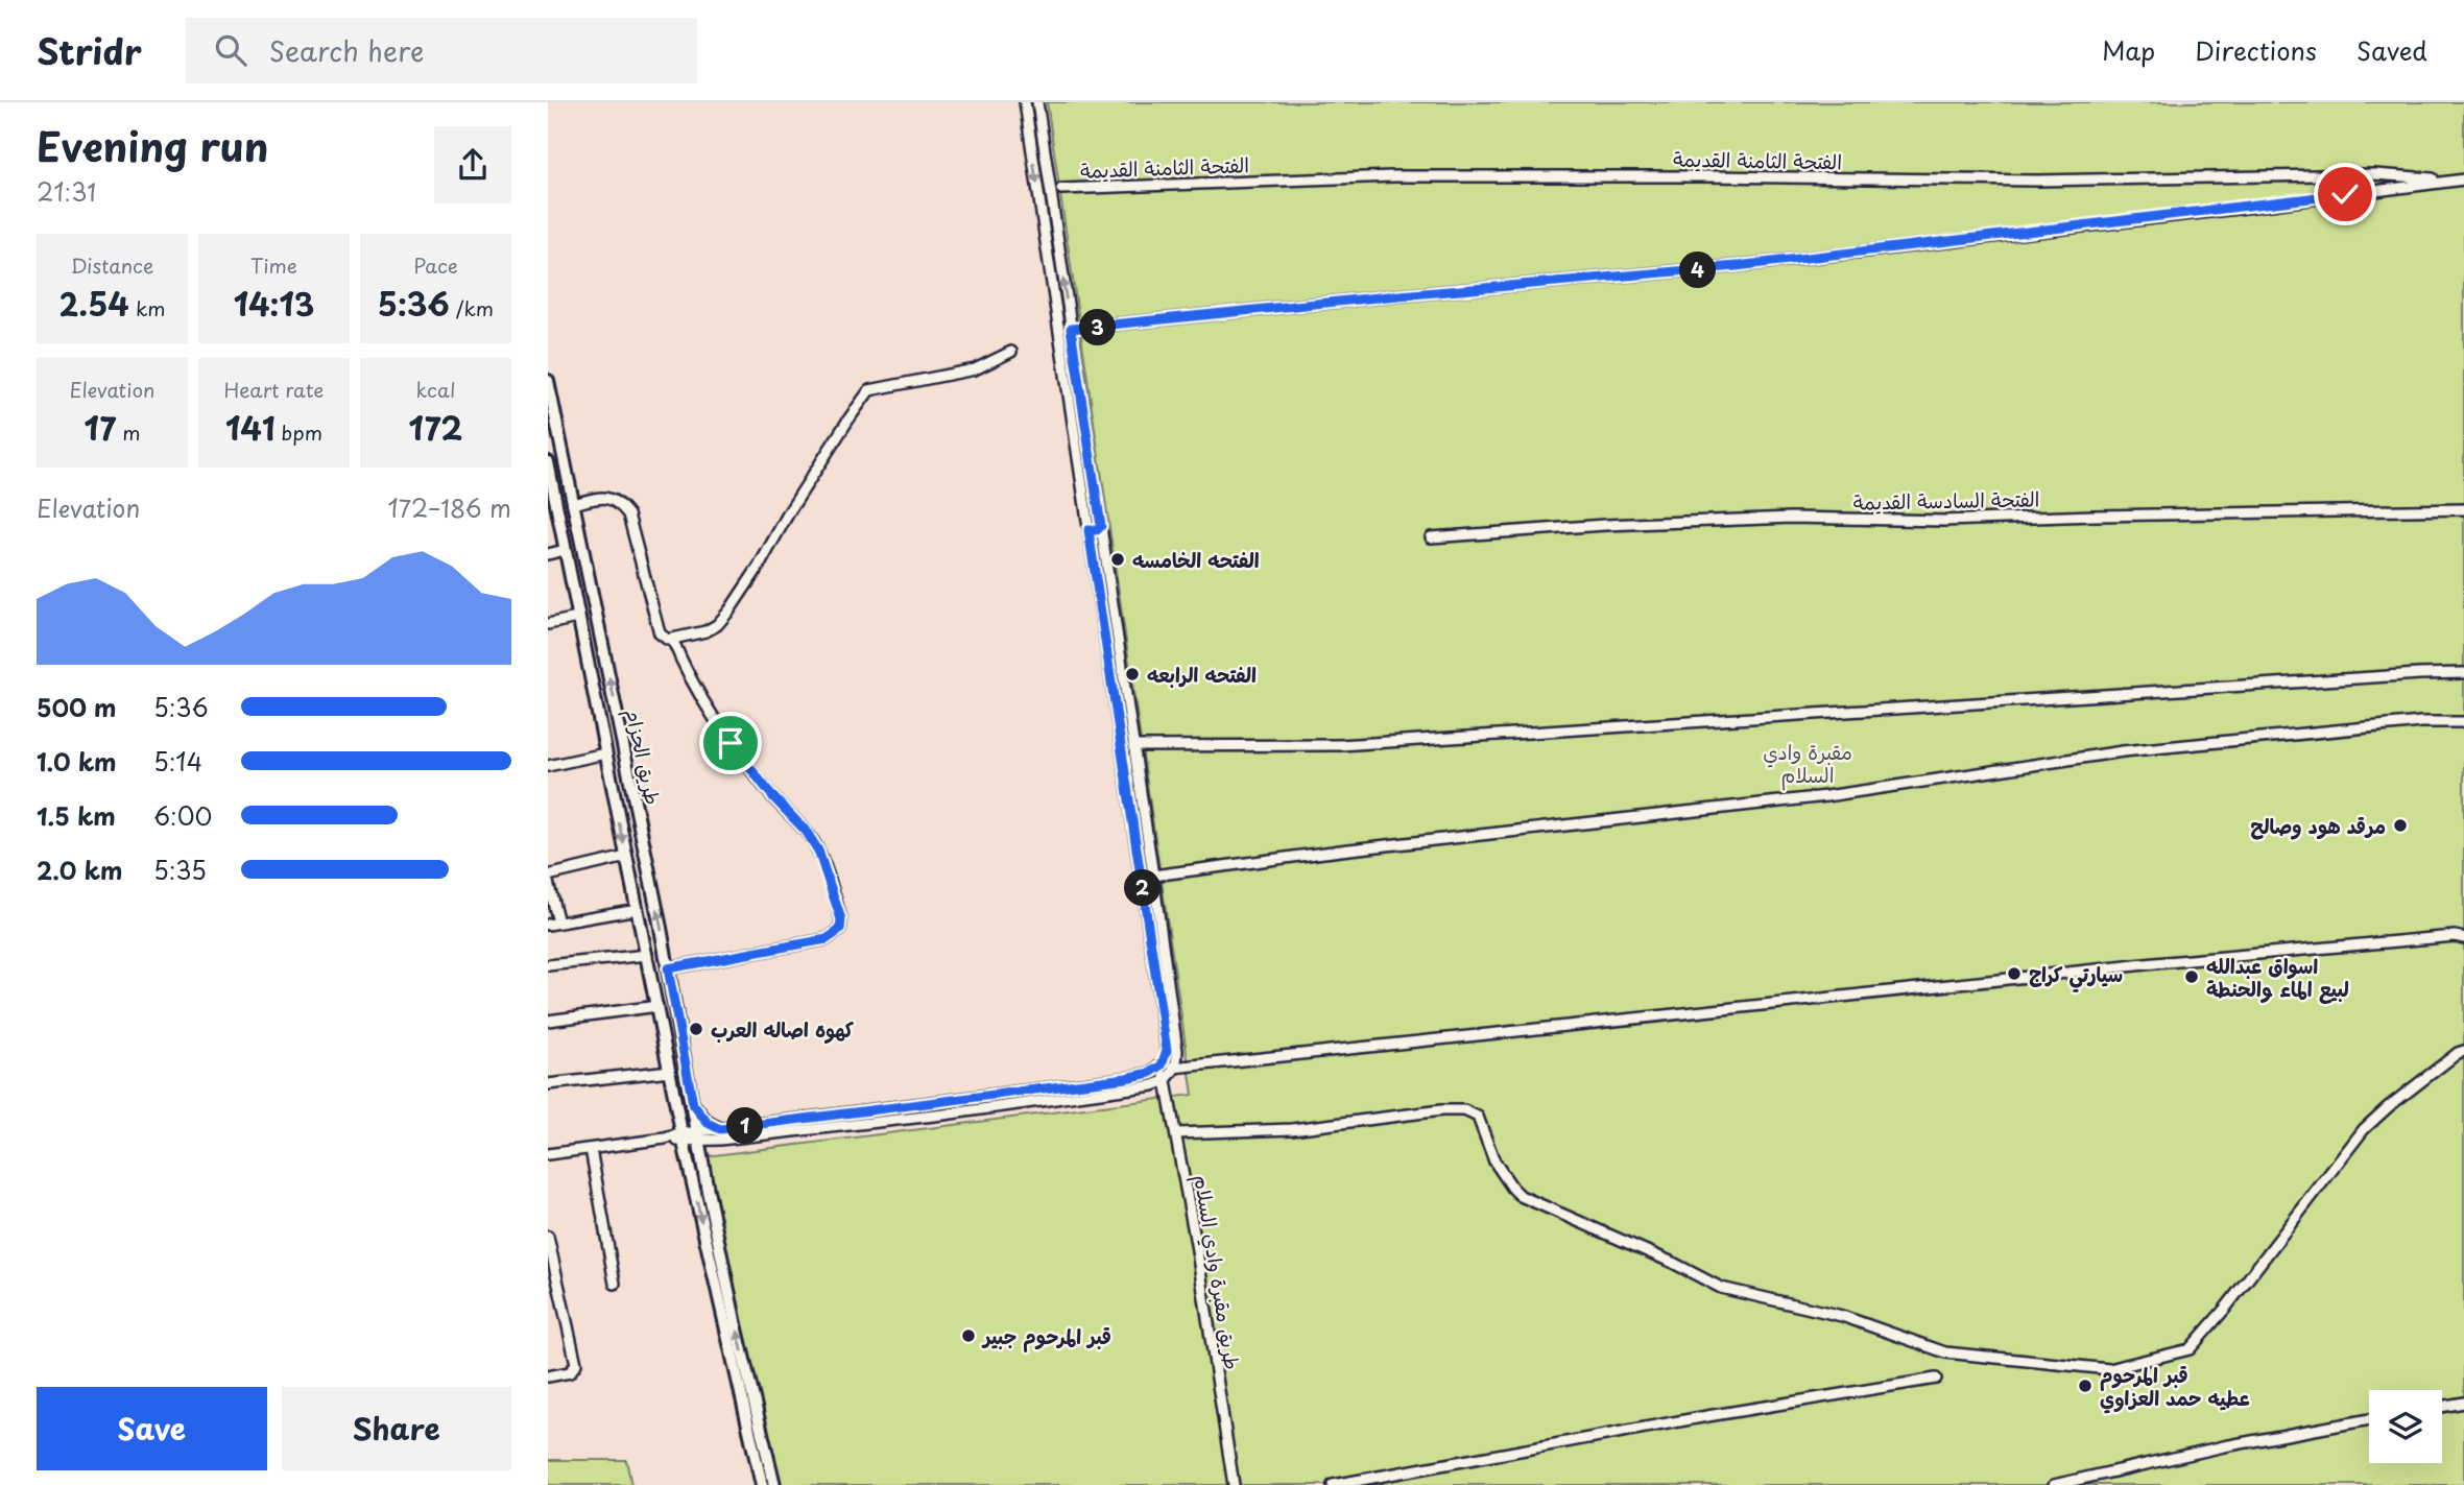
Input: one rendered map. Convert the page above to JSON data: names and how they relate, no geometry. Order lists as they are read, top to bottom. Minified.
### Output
{"streets":{"main road":["طريق الحزام"],"street":["الفتحة الثامنة القديمة","الفتحة السادسة القديمة","طريق مقبرة وادي السلام"]},"parks":["مقبرة وادي السلام"],"places":["الفتحه الخامسه","الفتحه الرابعه","مرقد هود وصالح","سيارتي كراج","اسواق عبدالله لبيع الماء والحنطة","كهوه اصاله العرب","قبر المرحوم جبير","قبر المرحوم عطيه حمد العزاوي"],"page":{"header":"Stridr","search":"Search here","nav":["Map","Directions","Saved"],"heading":["Evening run","21:31"],"stats":[["Distance","2.54 km"],["Time","14:13"],["Pace","5:36 /km"],["Elevation","17 m"],["Heart rate","141 bpm"],["kcal","172"]],"pins":["4","3","2","1"],"chart":["Elevation","172–186 m"],"list":[{"name":"500 m","note":"5:36"},{"name":"1.0 km","note":"5:14"},{"name":"1.5 km","note":"6:00"},{"name":"2.0 km","note":"5:35"}],"buttons":["Save","Share"]}}
